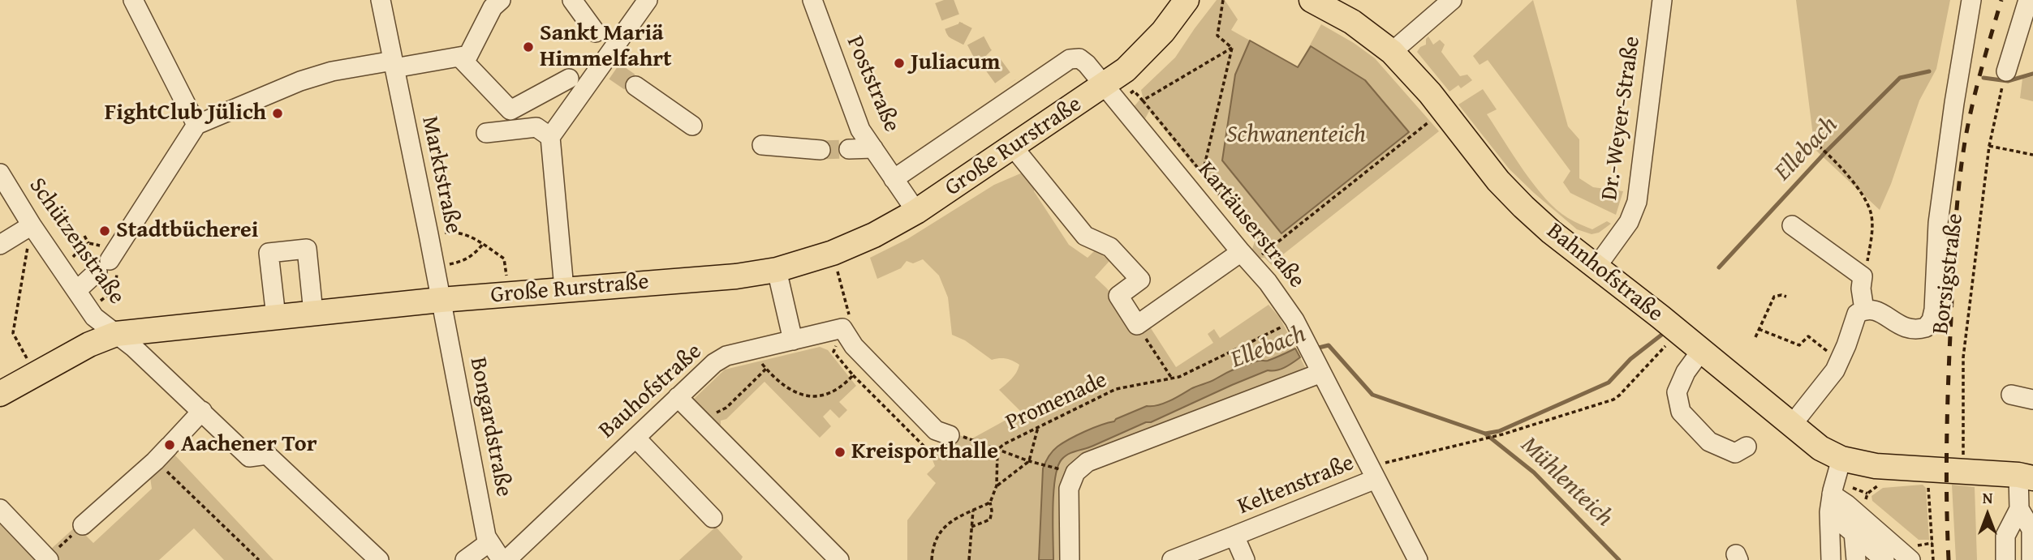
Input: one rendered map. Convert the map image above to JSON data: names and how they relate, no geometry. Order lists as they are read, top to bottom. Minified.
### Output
{"streets":{"main road":["Große Rurstraße","Bahnhofstraße"],"street":["Poststraße","Dr.-Weyer-Straße","Marktstraße","Kartäuserstraße","Schützenstraße","Bauhofstraße","Bongardstraße","Keltenstraße"],"path":["Borsigstraße","Promenade"]},"crossings":[["Poststraße","Große Rurstraße"],["Dr.-Weyer-Straße","Bahnhofstraße"],["Große Rurstraße","Marktstraße"],["Große Rurstraße","Kartäuserstraße"],["Große Rurstraße","Schützenstraße"],["Große Rurstraße","Bongardstraße"],["Marktstraße","Bongardstraße"],["Kartäuserstraße","Promenade"],["Kartäuserstraße","Keltenstraße"],["Bahnhofstraße","Borsigstraße"],["Bauhofstraße","Bongardstraße"]],"water":["Schwanenteich","Ellebach","Mühlenteich"],"places":["Sankt Mariä Himmelfahrt","Juliacum","FightClub Jülich","Stadtbücherei","Aachener Tor","Kreisporthalle"],"north":"top"}
